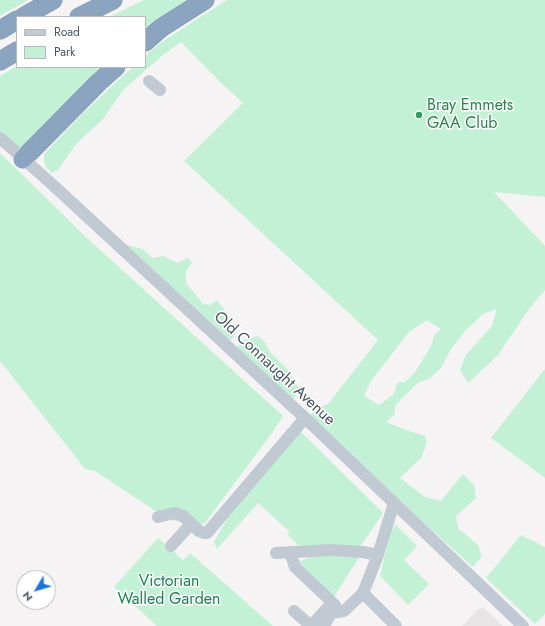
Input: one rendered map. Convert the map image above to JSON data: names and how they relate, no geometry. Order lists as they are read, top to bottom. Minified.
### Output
{"streets":{"street":["Old Connaught Avenue"]},"parks":["Victorian Walled Garden"],"places":["Bray Emmets GAA Club"],"legend":["Road","Park"],"north":"bottom left"}
